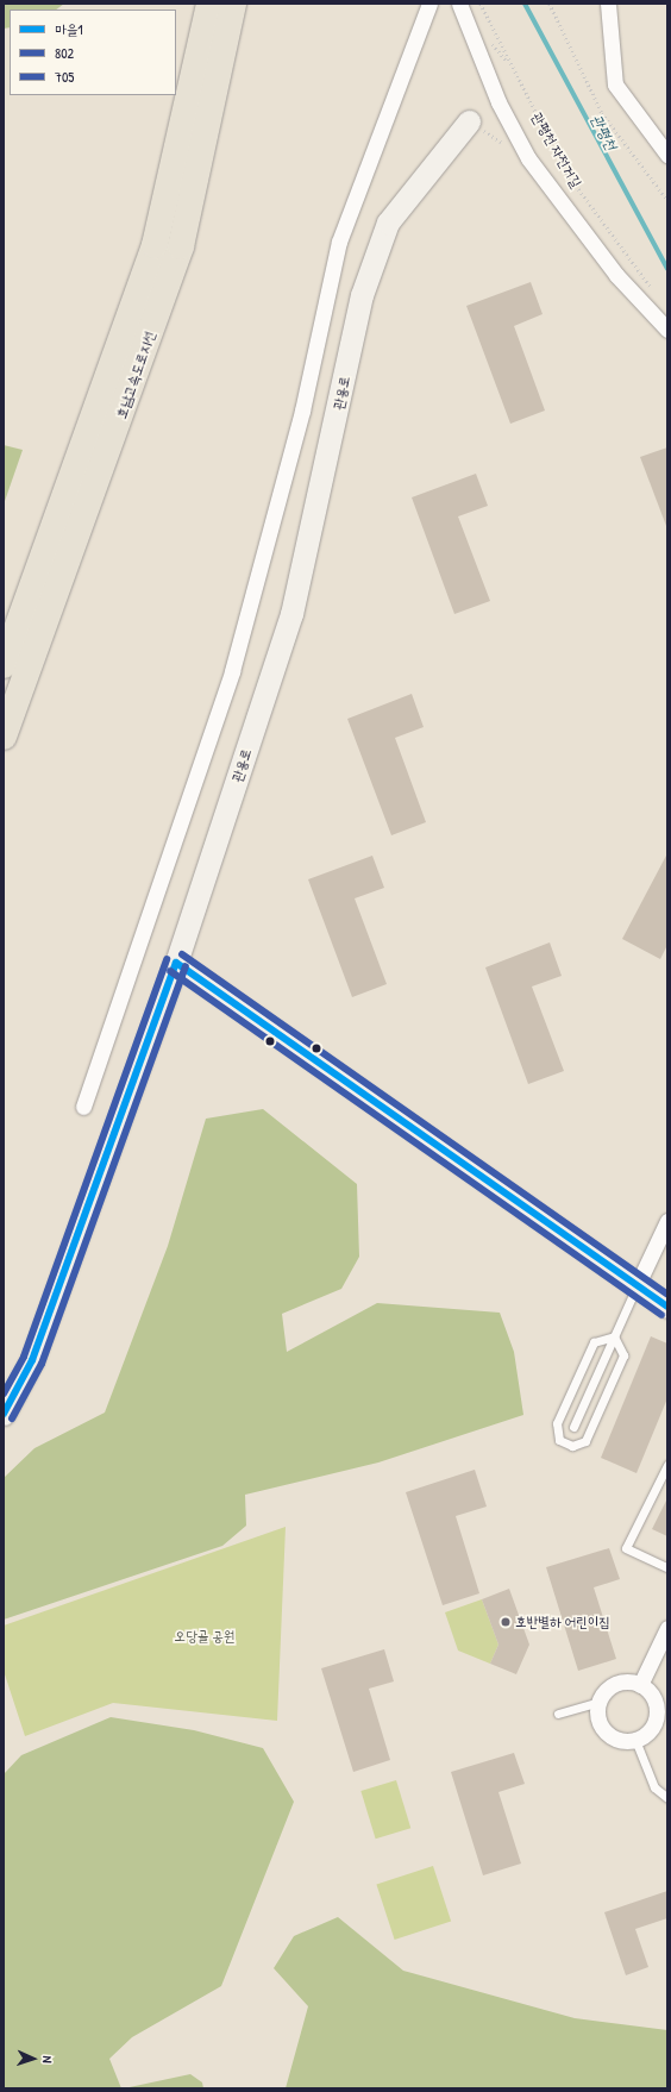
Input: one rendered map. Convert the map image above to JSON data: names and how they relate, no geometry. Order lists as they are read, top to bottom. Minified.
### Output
{"streets":{"highway":["호남고속도로지선"],"main road":["관용로"],"path":["관평천 자전거길"]},"water":["관평천"],"parks":["오당골 공원"],"places":["호반별하 어린이집"],"lines":["transit line 705","transit line 마을1","transit line 802"],"legend":["마을1","802","705"],"north":"right"}
